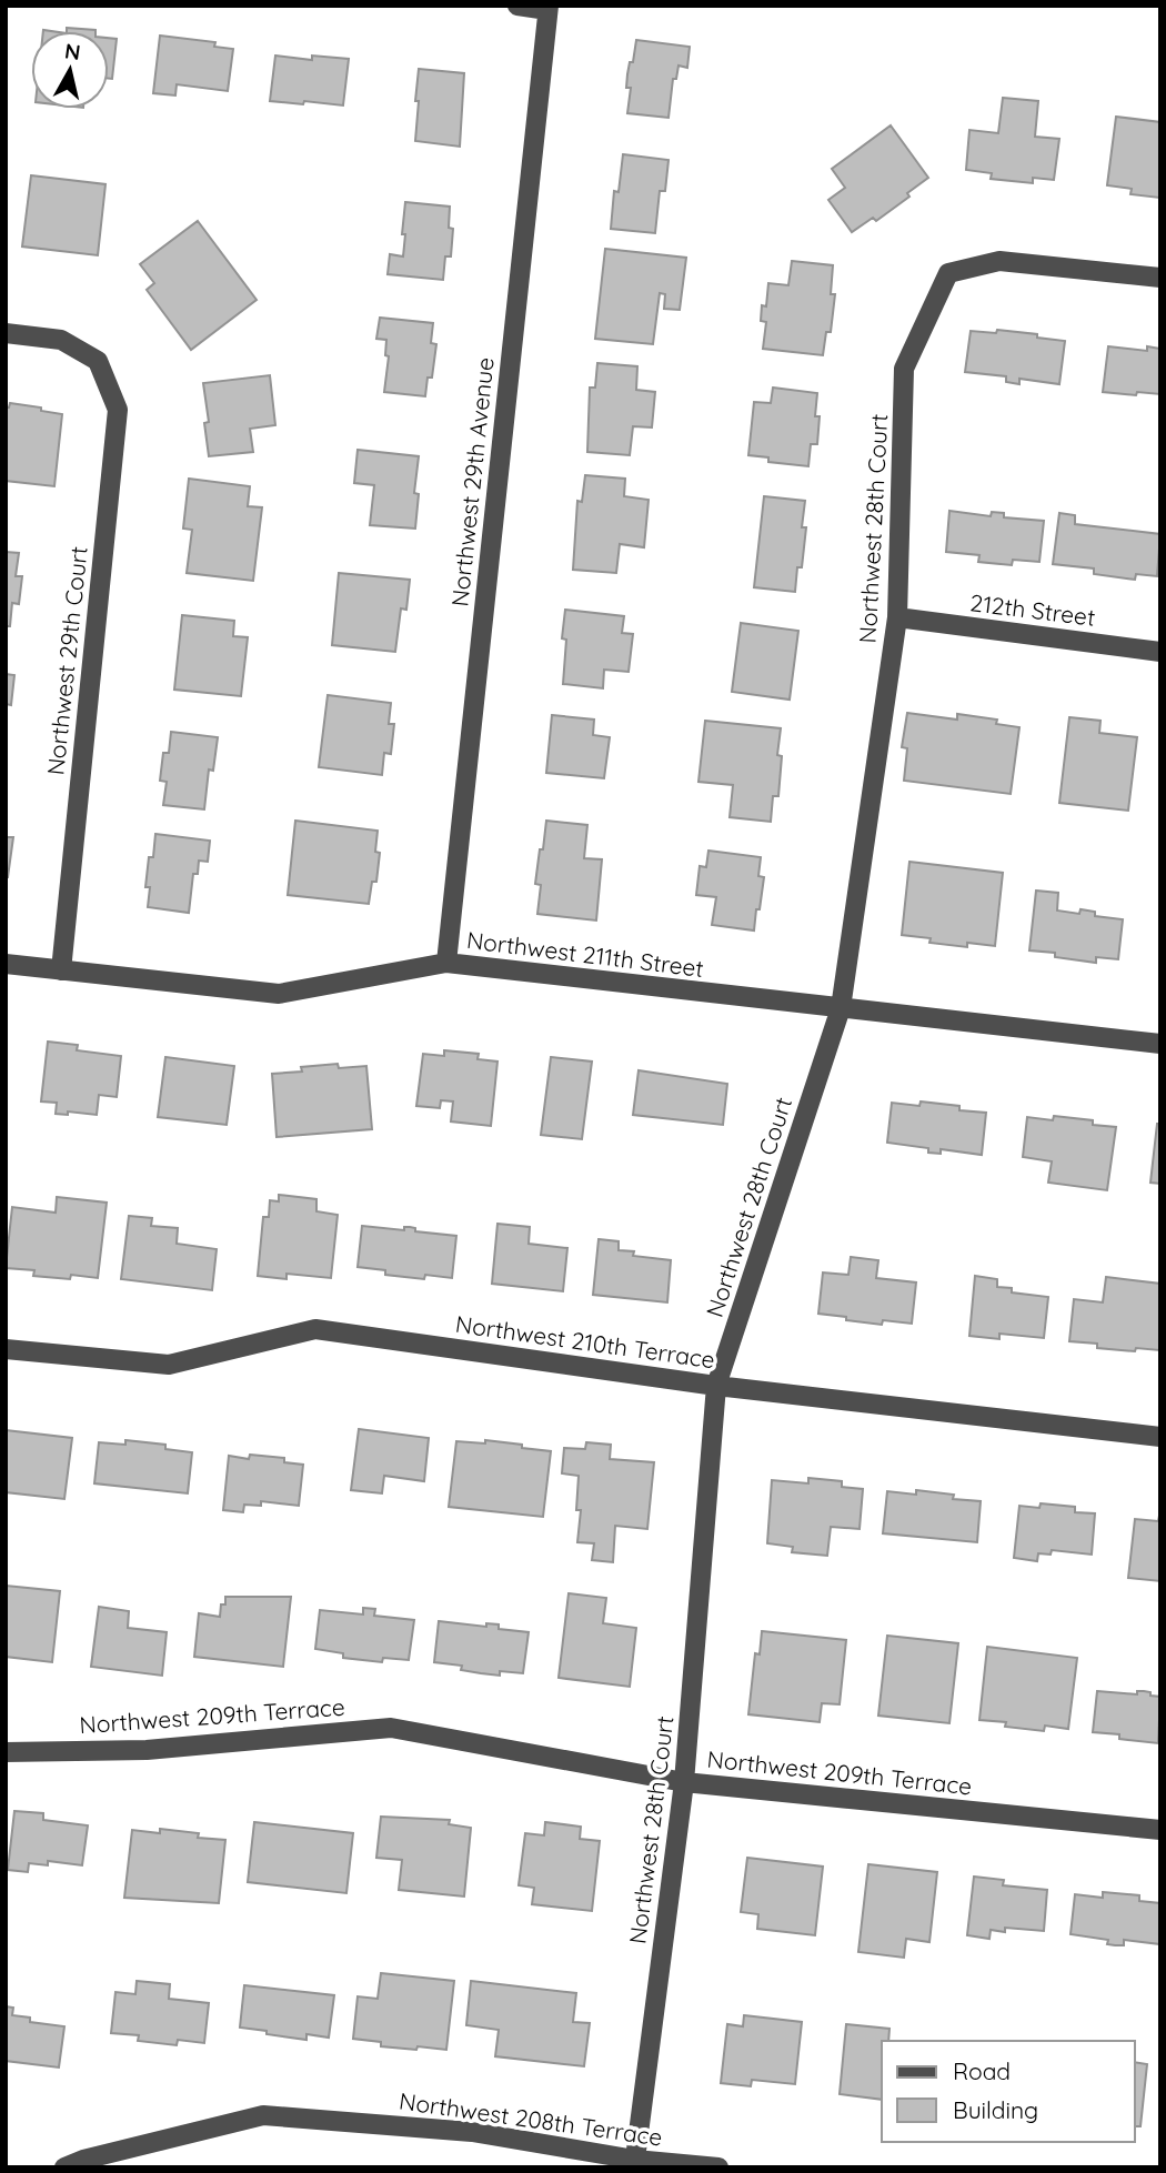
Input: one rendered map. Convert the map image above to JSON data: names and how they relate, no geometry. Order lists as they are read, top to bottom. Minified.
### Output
{"streets":{"street":["Northwest 29th Avenue","Northwest 28th Court","212th Street","Northwest 29th Court","Northwest 211th Street","Northwest 210th Terrace","Northwest 209th Terrace","Northwest 208th Terrace"]},"crossings":[["Northwest 29th Avenue","Northwest 211th Street"],["Northwest 28th Court","212th Street"],["Northwest 28th Court","Northwest 211th Street"],["Northwest 28th Court","Northwest 210th Terrace"],["Northwest 28th Court","Northwest 209th Terrace"],["Northwest 28th Court","Northwest 208th Terrace"],["Northwest 29th Court","Northwest 211th Street"]],"legend":["Road","Building"],"north":"top"}
